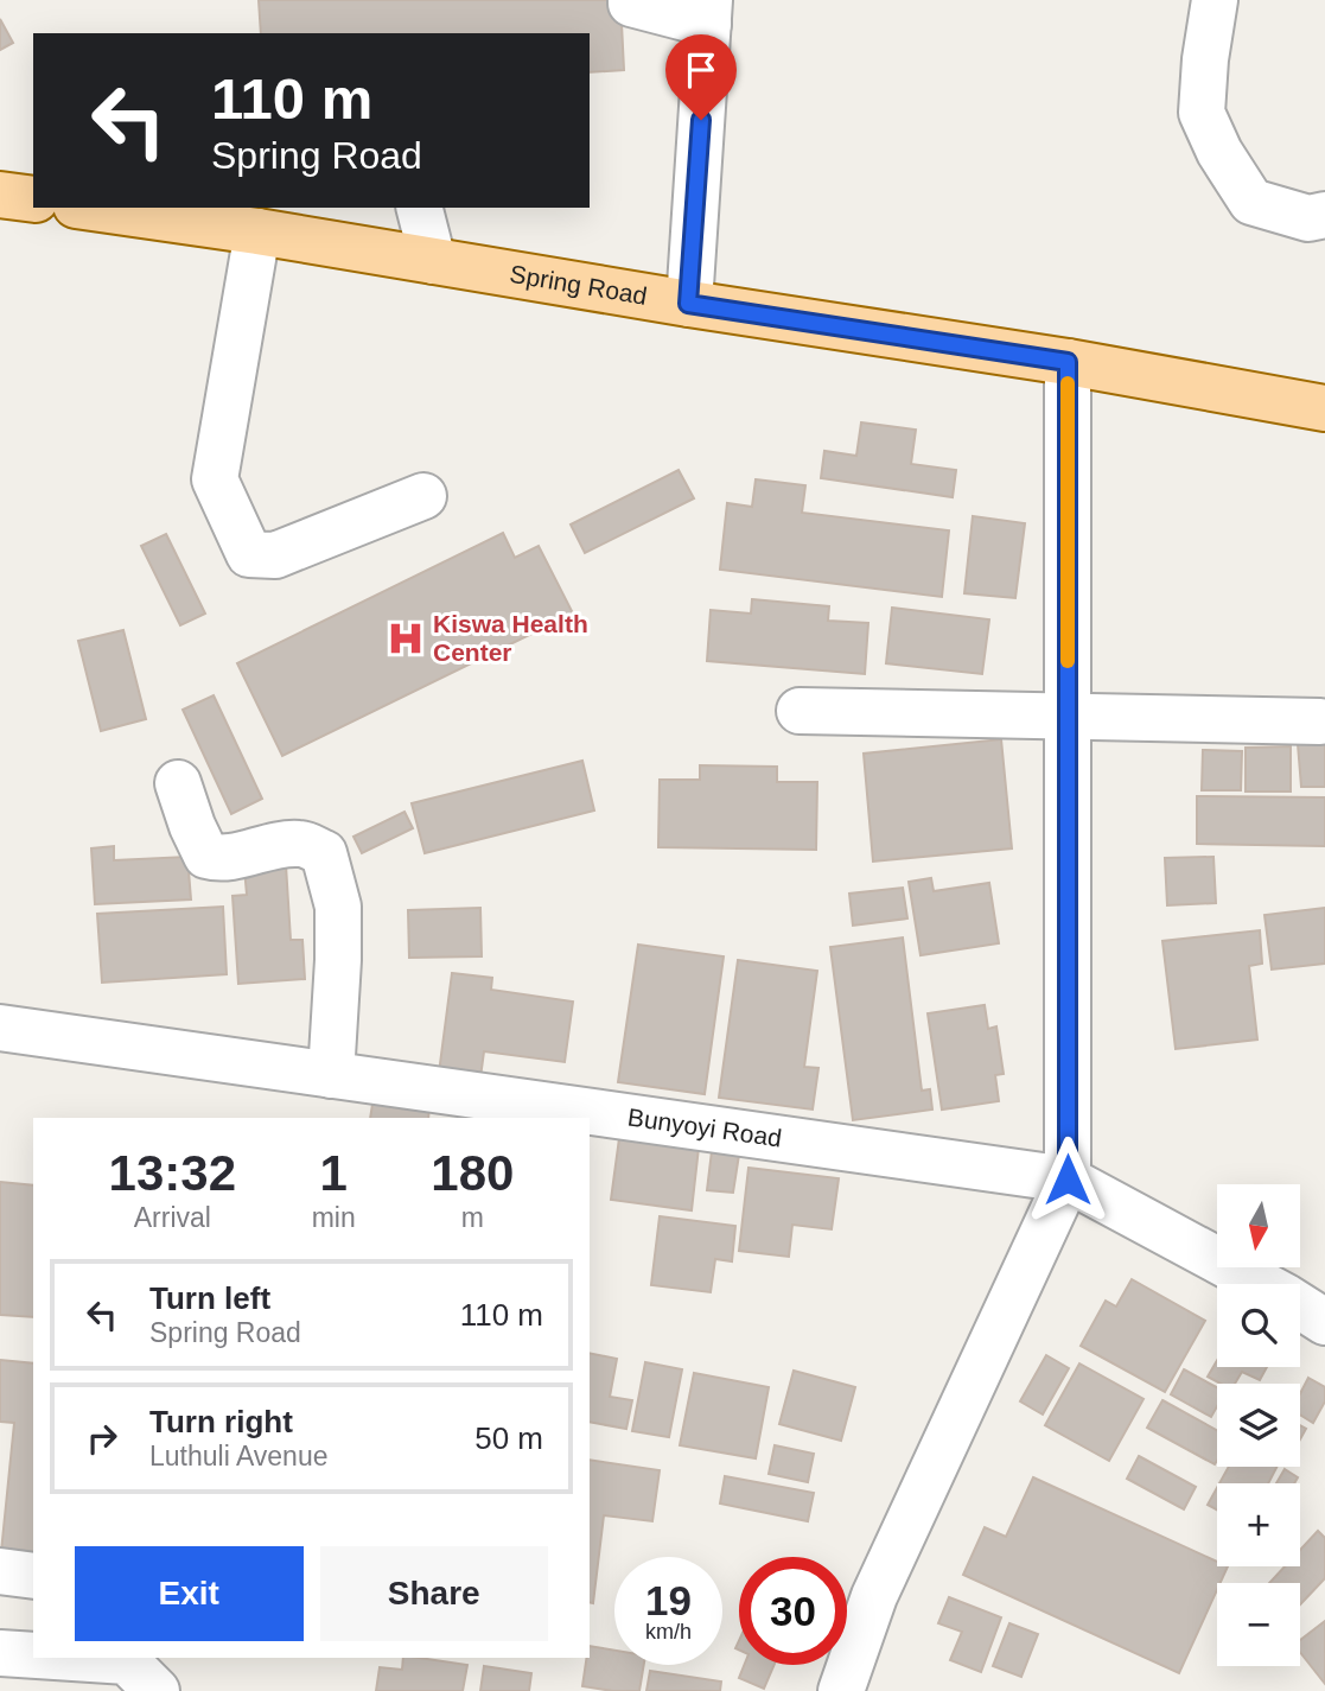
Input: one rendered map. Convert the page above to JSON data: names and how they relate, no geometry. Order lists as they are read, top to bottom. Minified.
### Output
{"streets":{"main road":["Spring Road"],"street":["Bunyoyi Road"]},"places":{"hospital":["Kiswa Health Center"]},"north":"bottom","page":{"turn":["110 m","Spring Road"],"eta":["13:32","Arrival","1","min","180","m"],"map_buttons":["+","−"],"list":[{"name":"Turn left","note":"Spring Road","value":"110 m"},{"name":"Turn right","note":"Luthuli Avenue","value":"50 m"}],"buttons":["Exit","Share"],"speed":"19 km/h","limit":"30"}}
